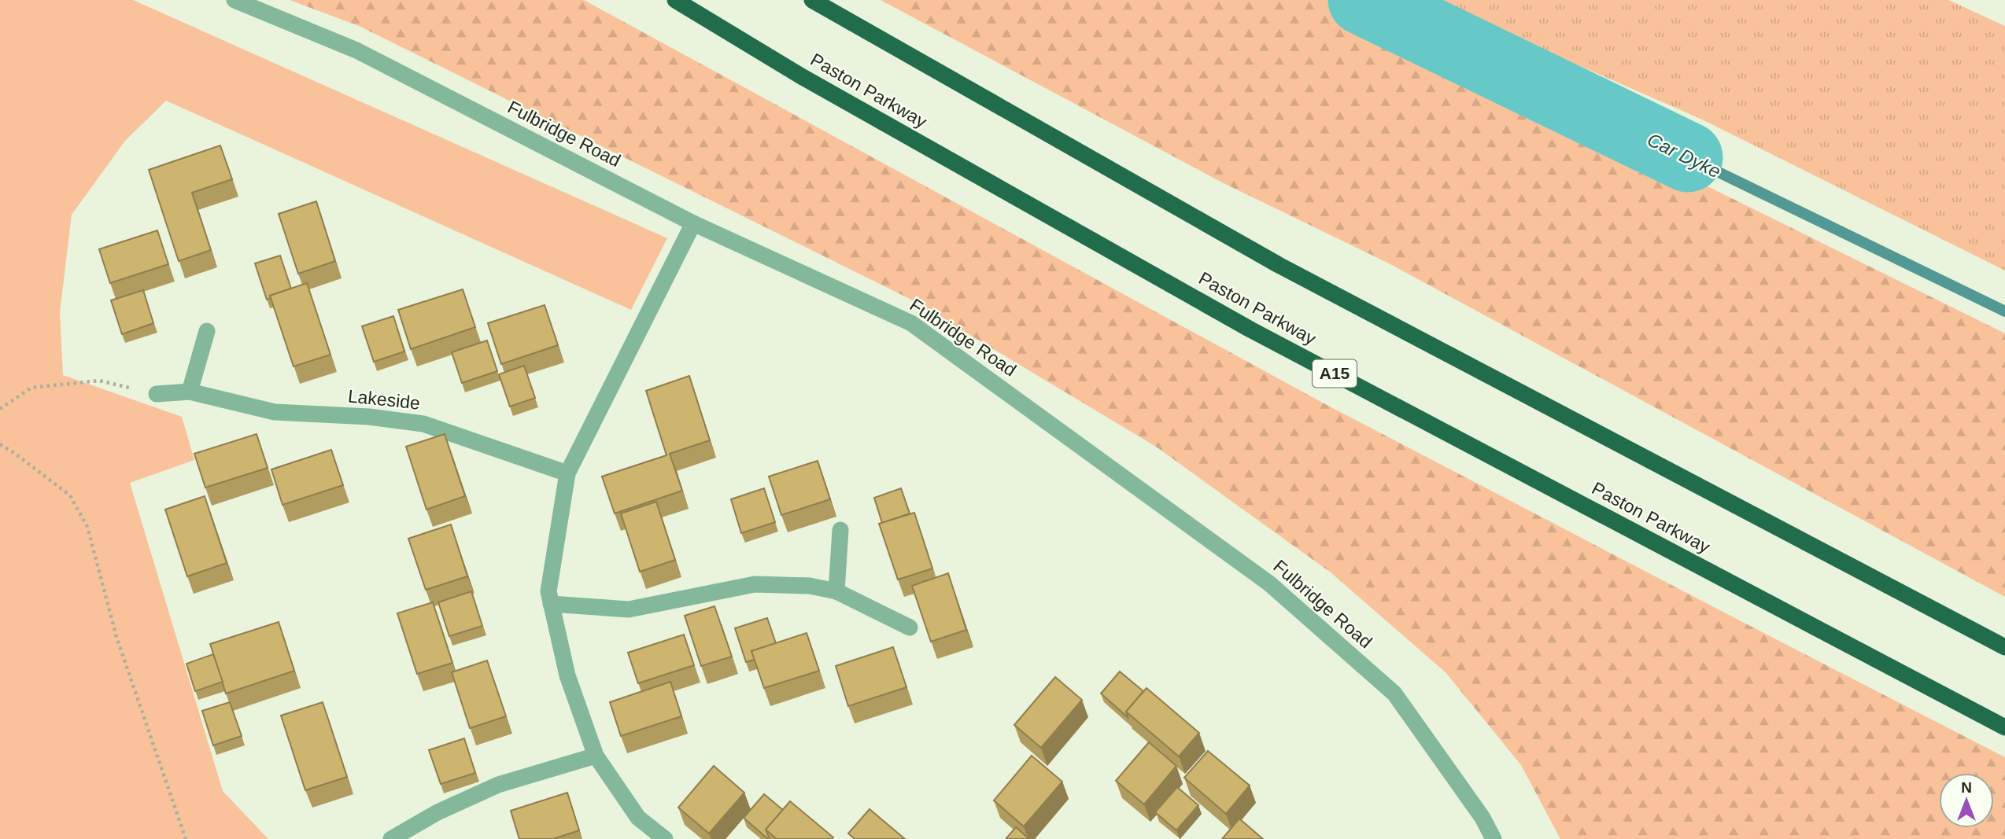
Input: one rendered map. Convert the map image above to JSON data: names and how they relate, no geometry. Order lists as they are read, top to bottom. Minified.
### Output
{"streets":{"highway":["Paston Parkway","A15"],"street":["Fulbridge Road","Lakeside"]},"water":["Car Dyke"],"north":"top"}
